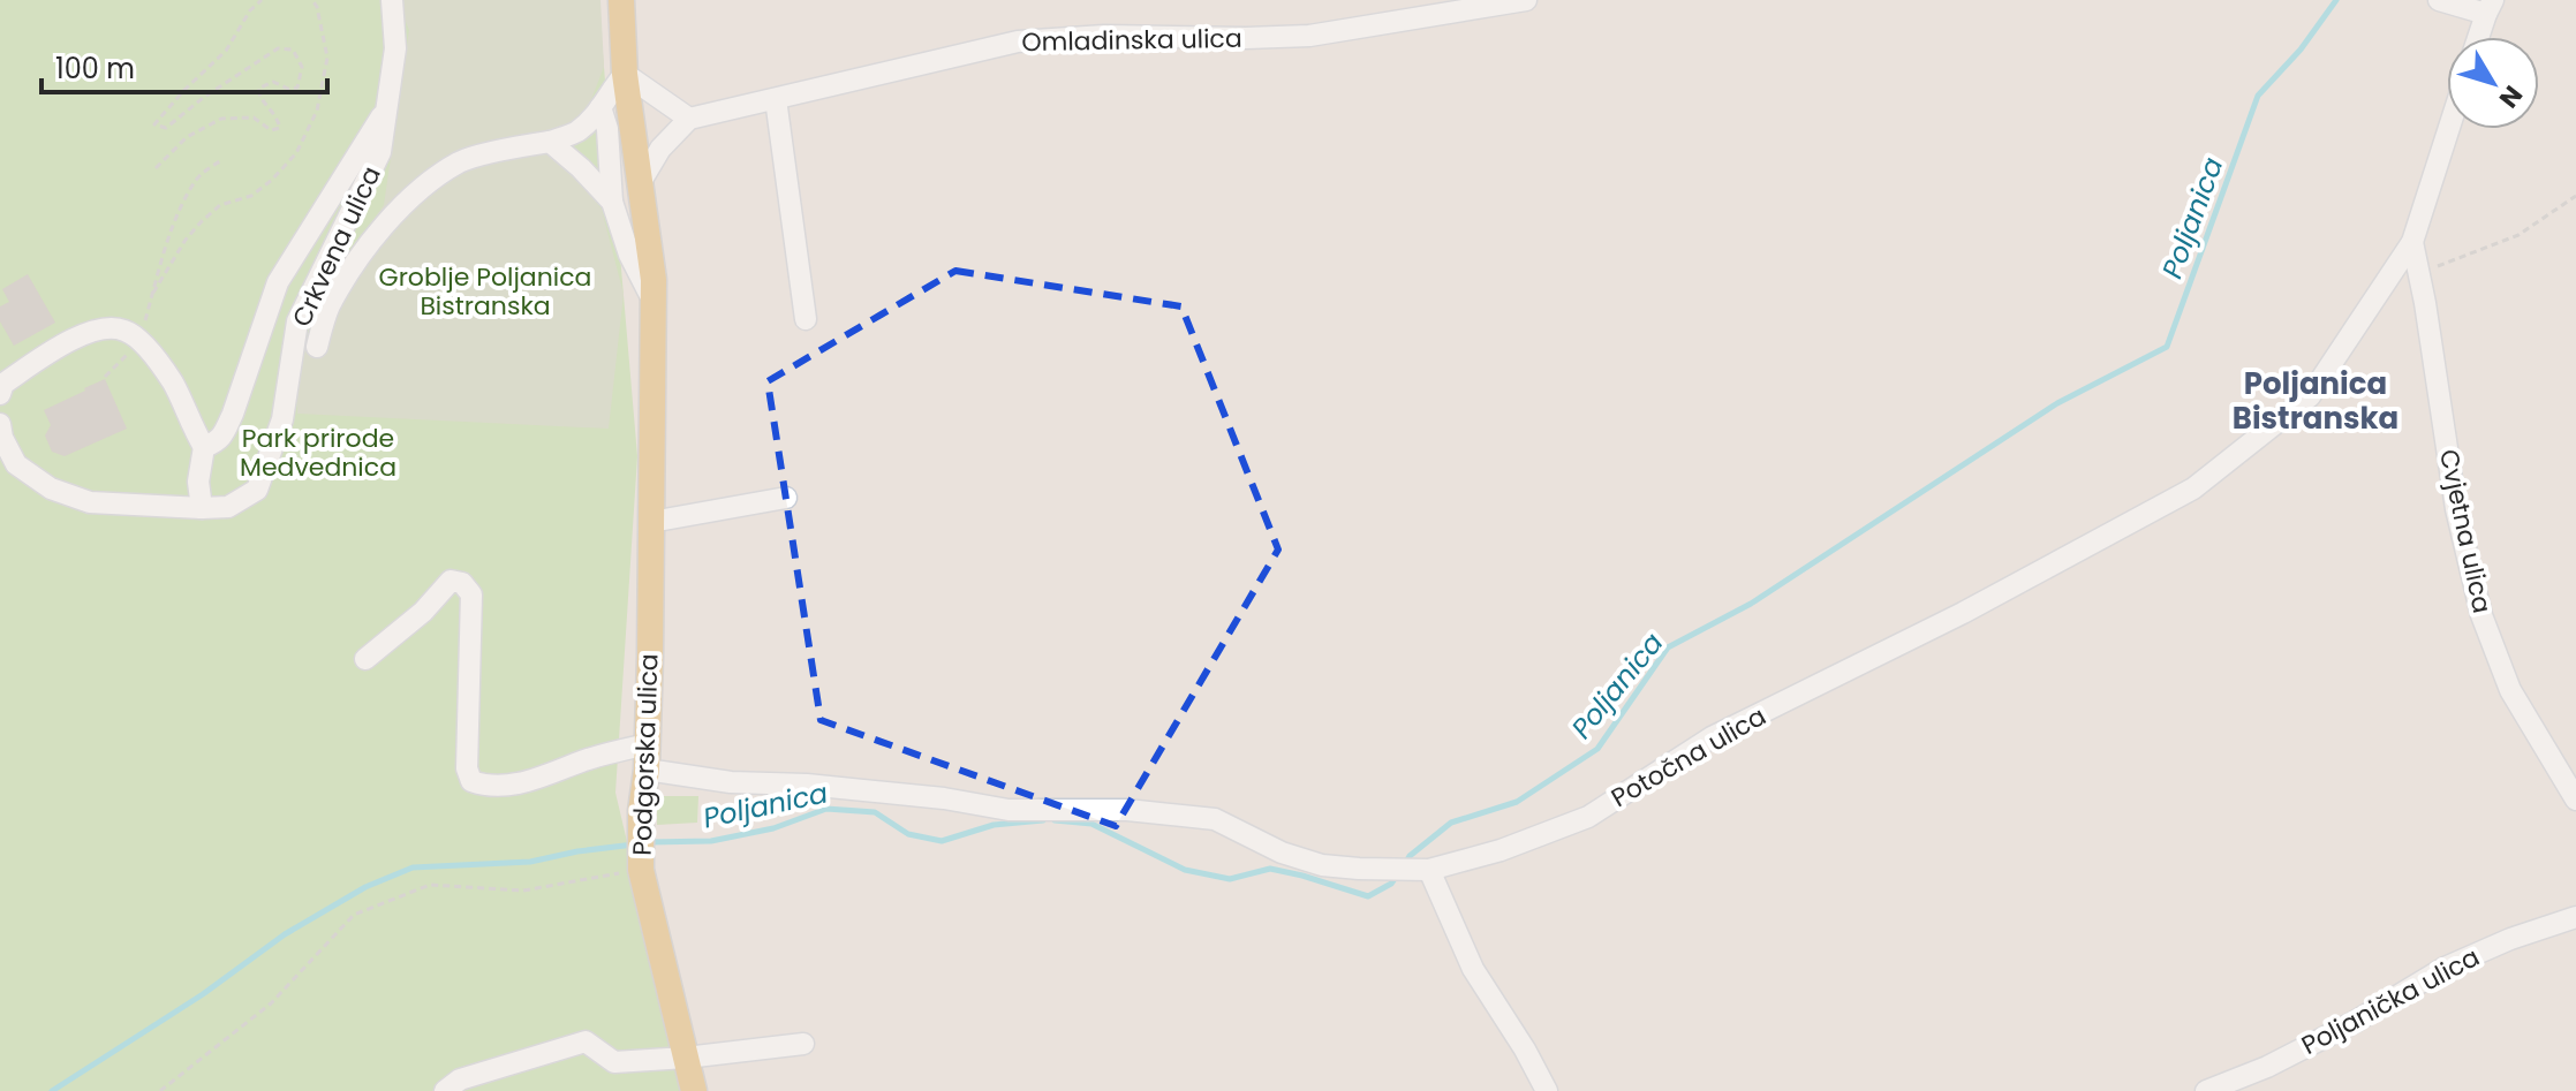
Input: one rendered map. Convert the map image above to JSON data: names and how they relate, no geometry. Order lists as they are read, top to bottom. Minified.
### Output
{"streets":{"main road":["Podgorska ulica"],"street":["Omladinska ulica","Crkvena ulica","Cvjetna ulica","Potočna ulica","Poljanička ulica"]},"crossings":[["Cvjetna ulica","Potočna ulica"],["Podgorska ulica","Potočna ulica"]],"districts":["Poljanica Bistranska"],"water":["Poljanica"],"parks":["Groblje Poljanica Bistranska","Park prirode Medvednica"],"scale_bar":"100 m","north":"bottom right"}
